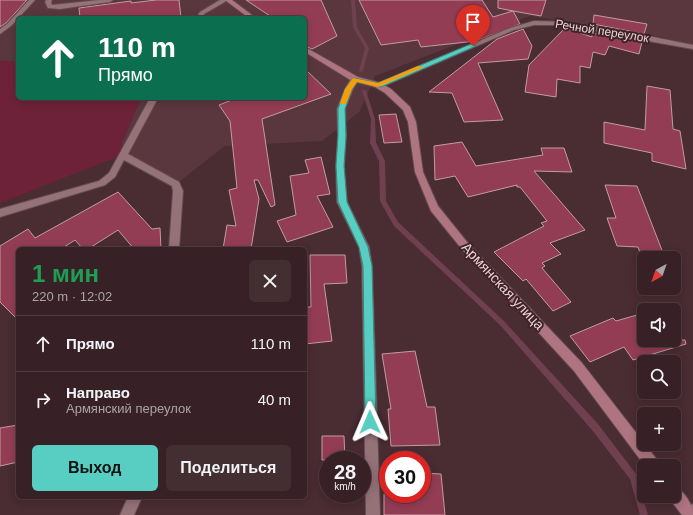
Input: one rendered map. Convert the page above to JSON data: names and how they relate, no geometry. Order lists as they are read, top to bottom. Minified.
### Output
{"streets":{"street":["Речной переулок","Армянская улица"]},"crossings":[["Речной переулок","Армянская улица"]],"north":"bottom left","page":{"turn":["110 m","Прямо"],"heading":["1 мин","220 m · 12:02"],"map_buttons":["+","−"],"list":[{"name":"Прямо","value":"110 m"},{"name":"Направо","note":"Армянский переулок","value":"40 m"}],"buttons":["Выход","Поделиться"],"speed":"28 km/h","limit":"30"}}
